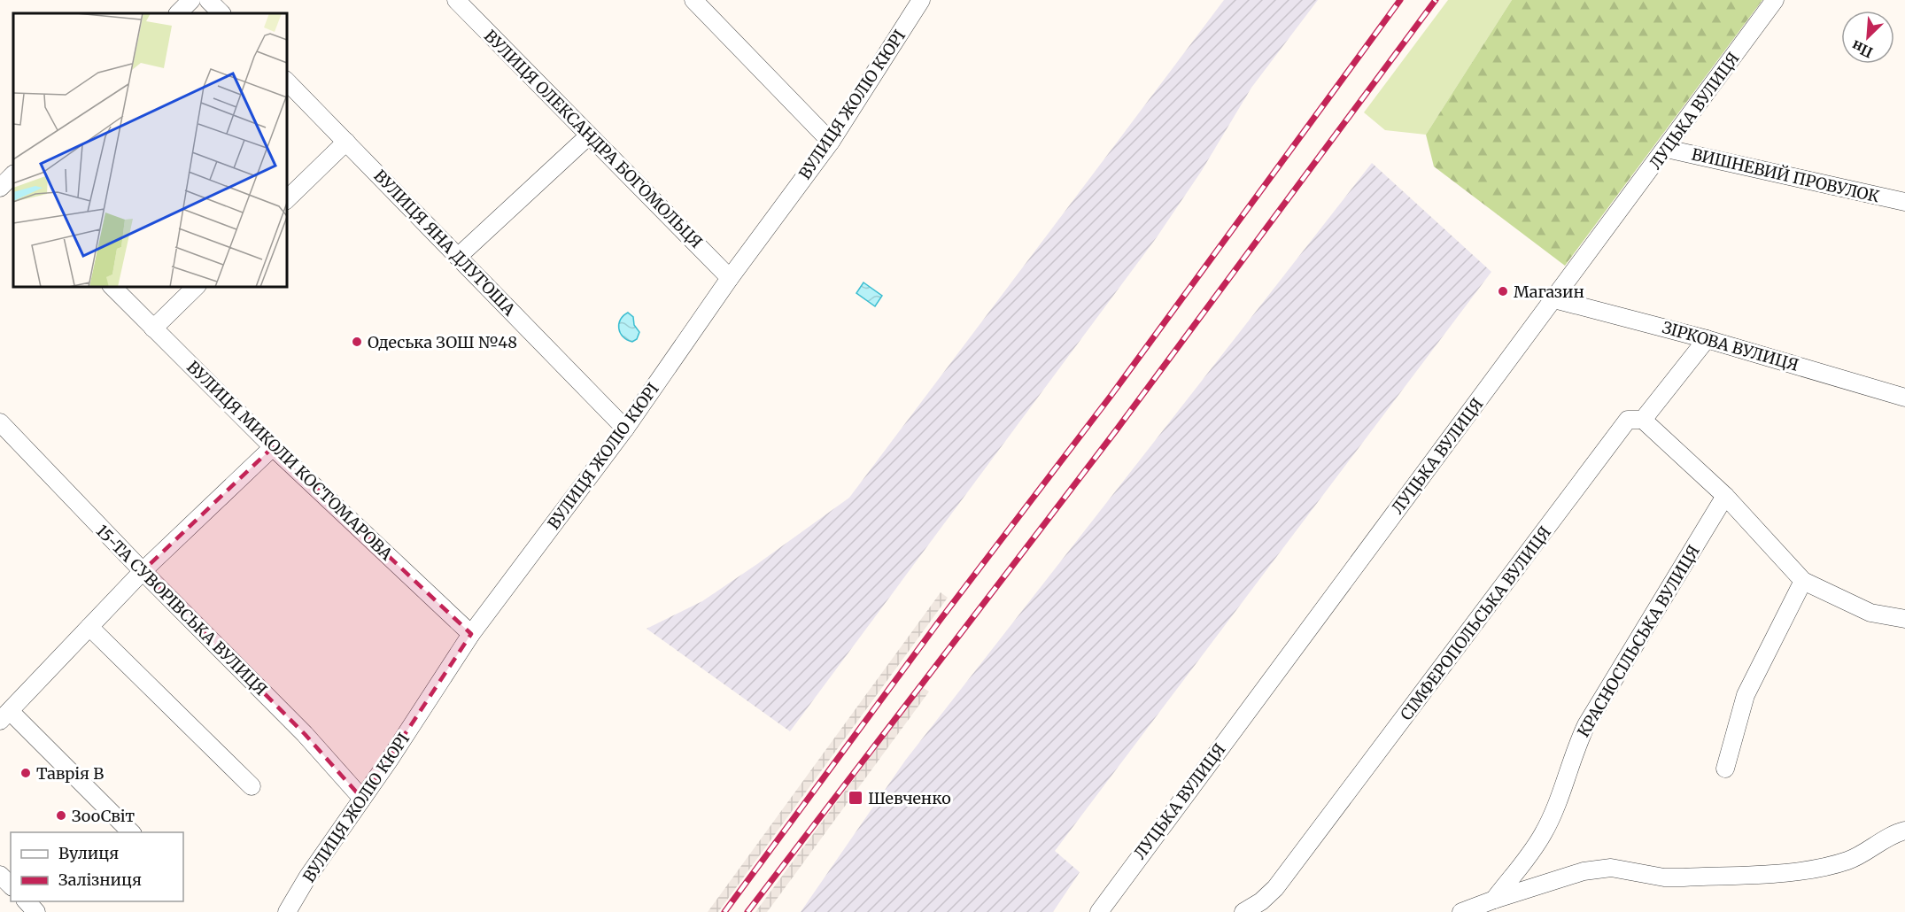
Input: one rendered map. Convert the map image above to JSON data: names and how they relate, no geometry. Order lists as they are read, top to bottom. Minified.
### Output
{"streets":{"street":["ВУЛИЦЯ ЖОЛІО КЮРІ","ЛУЦЬКА ВУЛИЦЯ","ВУЛИЦЯ ОЛЕКСАНДРА БОГОМОЛЬЦЯ","ВИШНЕВИЙ ПРОВУЛОК","ВУЛИЦЯ ЯНА ДЛУГОША","ЗІРКОВА ВУЛИЦЯ","ВУЛИЦЯ МИКОЛИ КОСТОМАРОВА","15-ТА СУВОРІВСЬКА ВУЛИЦЯ","СІМФЕРОПОЛЬСЬКА ВУЛИЦЯ","КРАСНОСІЛЬСЬКА ВУЛИЦЯ"]},"crossings":[["ВУЛИЦЯ ЖОЛІО КЮРІ","ВУЛИЦЯ ОЛЕКСАНДРА БОГОМОЛЬЦЯ"],["ВУЛИЦЯ ЖОЛІО КЮРІ","ВУЛИЦЯ ЯНА ДЛУГОША"],["ВУЛИЦЯ ЖОЛІО КЮРІ","ВУЛИЦЯ МИКОЛИ КОСТОМАРОВА"],["ВУЛИЦЯ ЖОЛІО КЮРІ","15-ТА СУВОРІВСЬКА ВУЛИЦЯ"],["ЛУЦЬКА ВУЛИЦЯ","ВИШНЕВИЙ ПРОВУЛОК"],["ЛУЦЬКА ВУЛИЦЯ","ЗІРКОВА ВУЛИЦЯ"],["ЗІРКОВА ВУЛИЦЯ","СІМФЕРОПОЛЬСЬКА ВУЛИЦЯ"]],"places":{"other":["Магазин","Одеська ЗОШ №48","Таврія В","ЗооСвіт"],"transit":["Шевченко"]},"legend":["Вулиця","Залізниця"],"north":"bottom left"}
